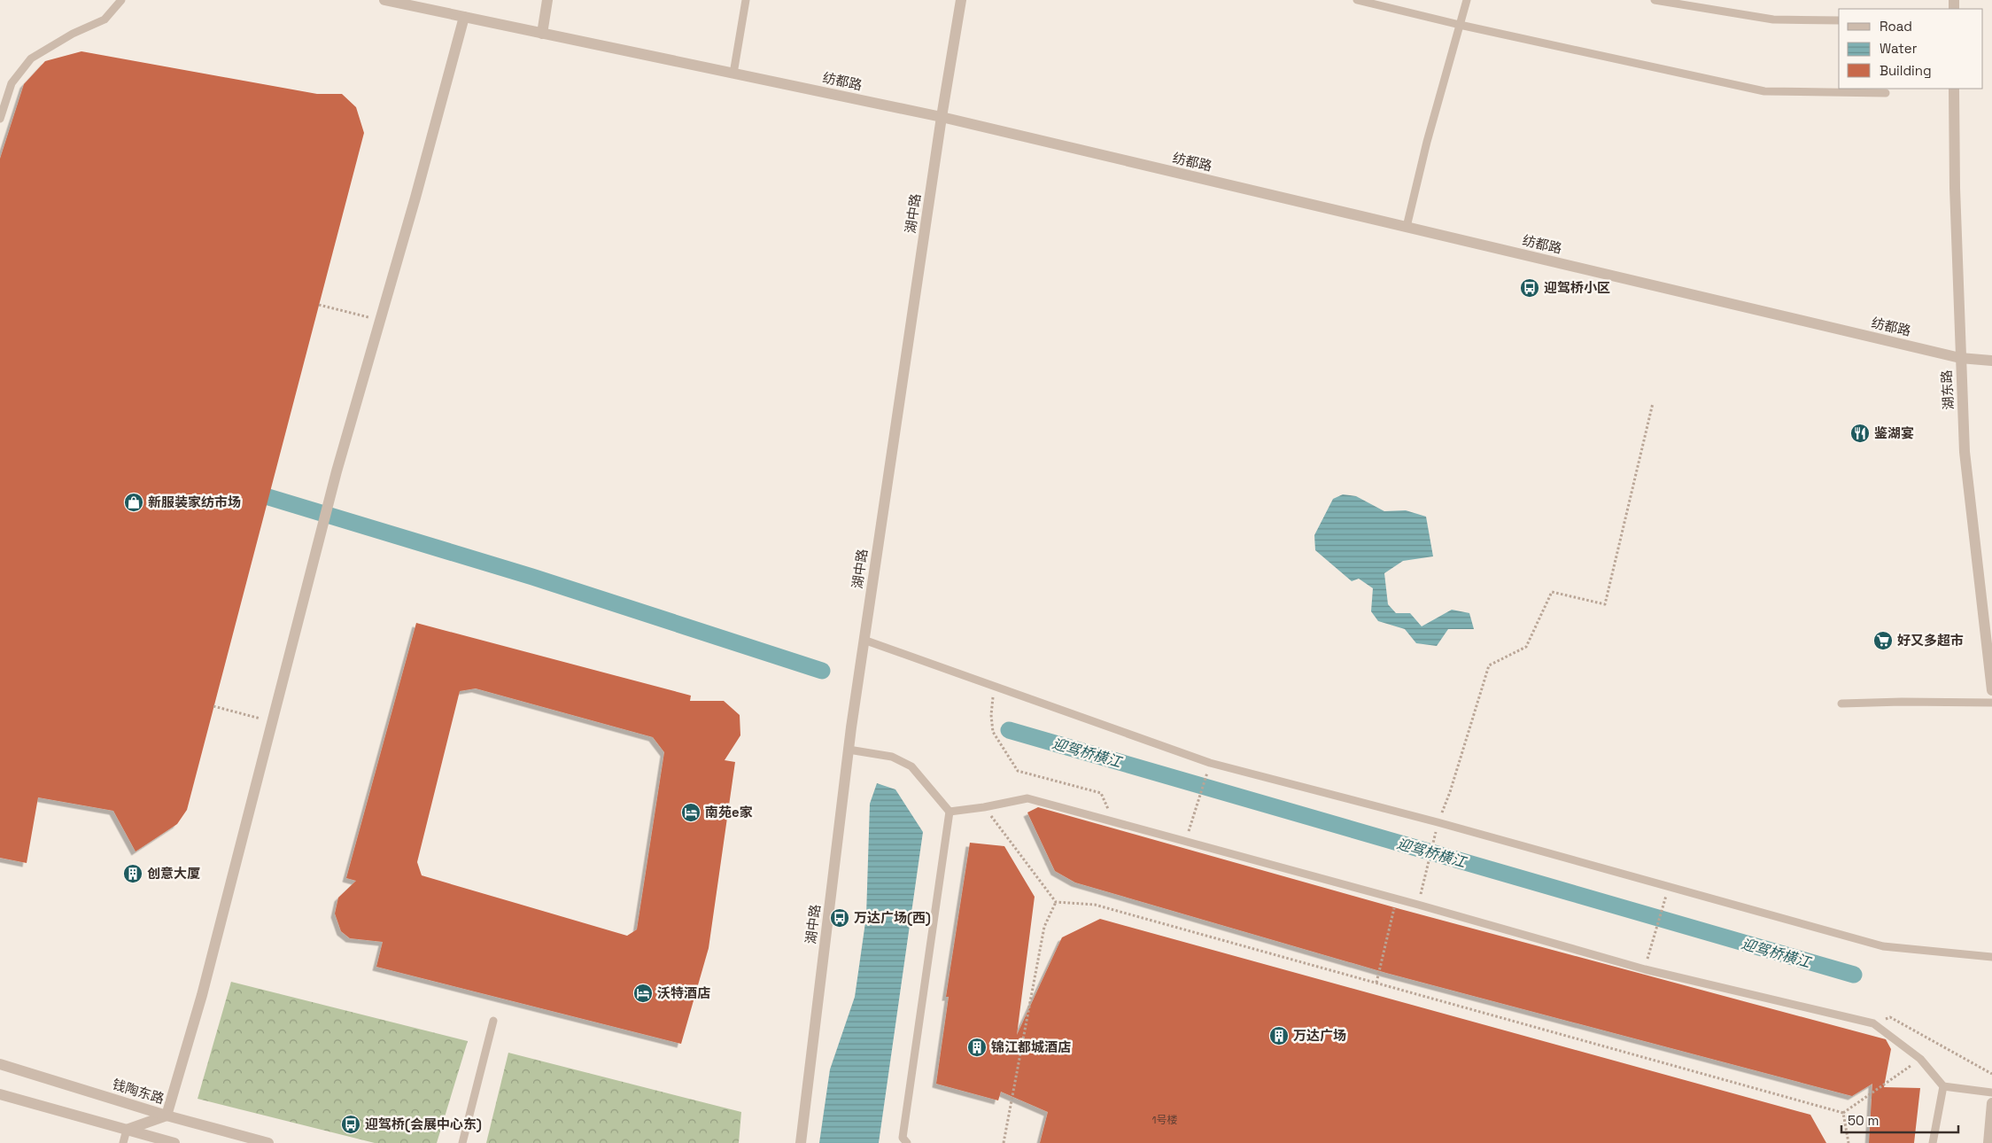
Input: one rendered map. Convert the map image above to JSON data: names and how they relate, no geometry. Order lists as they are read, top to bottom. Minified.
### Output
{"streets":{"street":["纺都路","湖中路","湖东路","钱陶东路"]},"crossings":[["纺都路","湖中路"],["纺都路","湖东路"]],"water":["迎驾桥横江"],"places":{"bus stop":["迎驾桥小区","万达广场(西)","迎驾桥(会展中心东)"],"restaurant":["鉴湖宴"],"shop":["新服装家纺市场"],"supermarket":["好又多超市"],"hotel":["南苑e家","沃特酒店"],"building":["创意大厦","万达广场","锦江都城酒店"]},"house_numbers":["1号楼"],"legend":["Road","Water","Building"],"scale_bar":"50 m"}
